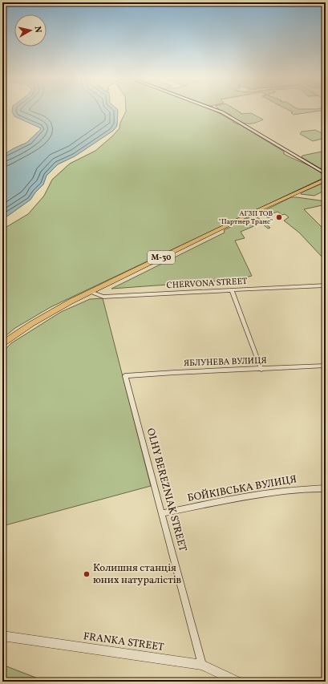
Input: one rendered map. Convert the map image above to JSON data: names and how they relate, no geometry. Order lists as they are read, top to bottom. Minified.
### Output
{"streets":{"highway":["М-30"],"street":["CHERVONA STREET","ЯБЛУНЕВА ВУЛИЦЯ","БОЙКІВСЬКА ВУЛИЦЯ","OLHY BEREZNIAK STREET","FRANKA STREET"]},"crossings":[["М-30","CHERVONA STREET"],["ЯБЛУНЕВА ВУЛИЦЯ","OLHY BEREZNIAK STREET"],["БОЙКІВСЬКА ВУЛИЦЯ","OLHY BEREZNIAK STREET"],["OLHY BEREZNIAK STREET","FRANKA STREET"]],"places":["АГЗП ТОВ \"Партнер Транс\"","Колишня станція юних натуралістів"],"north":"right"}
